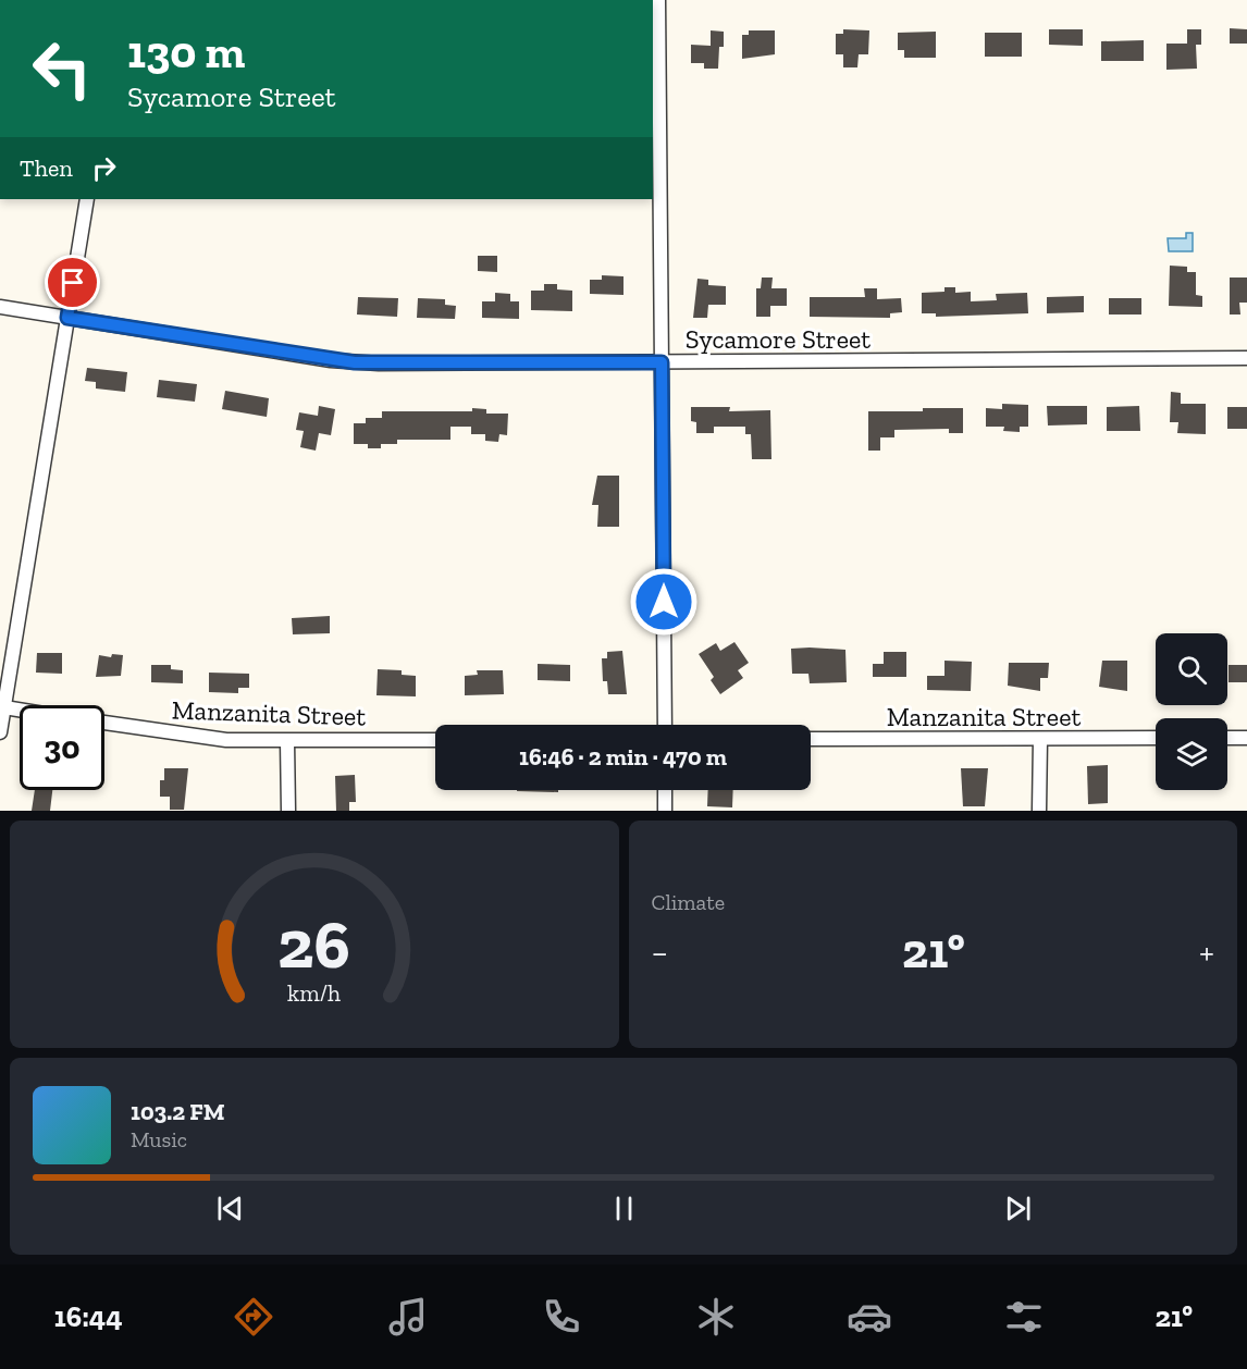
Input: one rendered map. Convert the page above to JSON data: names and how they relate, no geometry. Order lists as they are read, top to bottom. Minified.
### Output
{"streets":{"street":["Sycamore Street","Manzanita Street"]},"page":{"turn":["130 m","Sycamore Street"],"then":"Then","limit":"30","trip":"16:46 · 2 min · 470 m","tile":"Climate","heat":["−","21°","+"],"song":["103.2 FM","Music"],"tabs":["16:44","21°"],"gauge":["26","km/h"]}}
